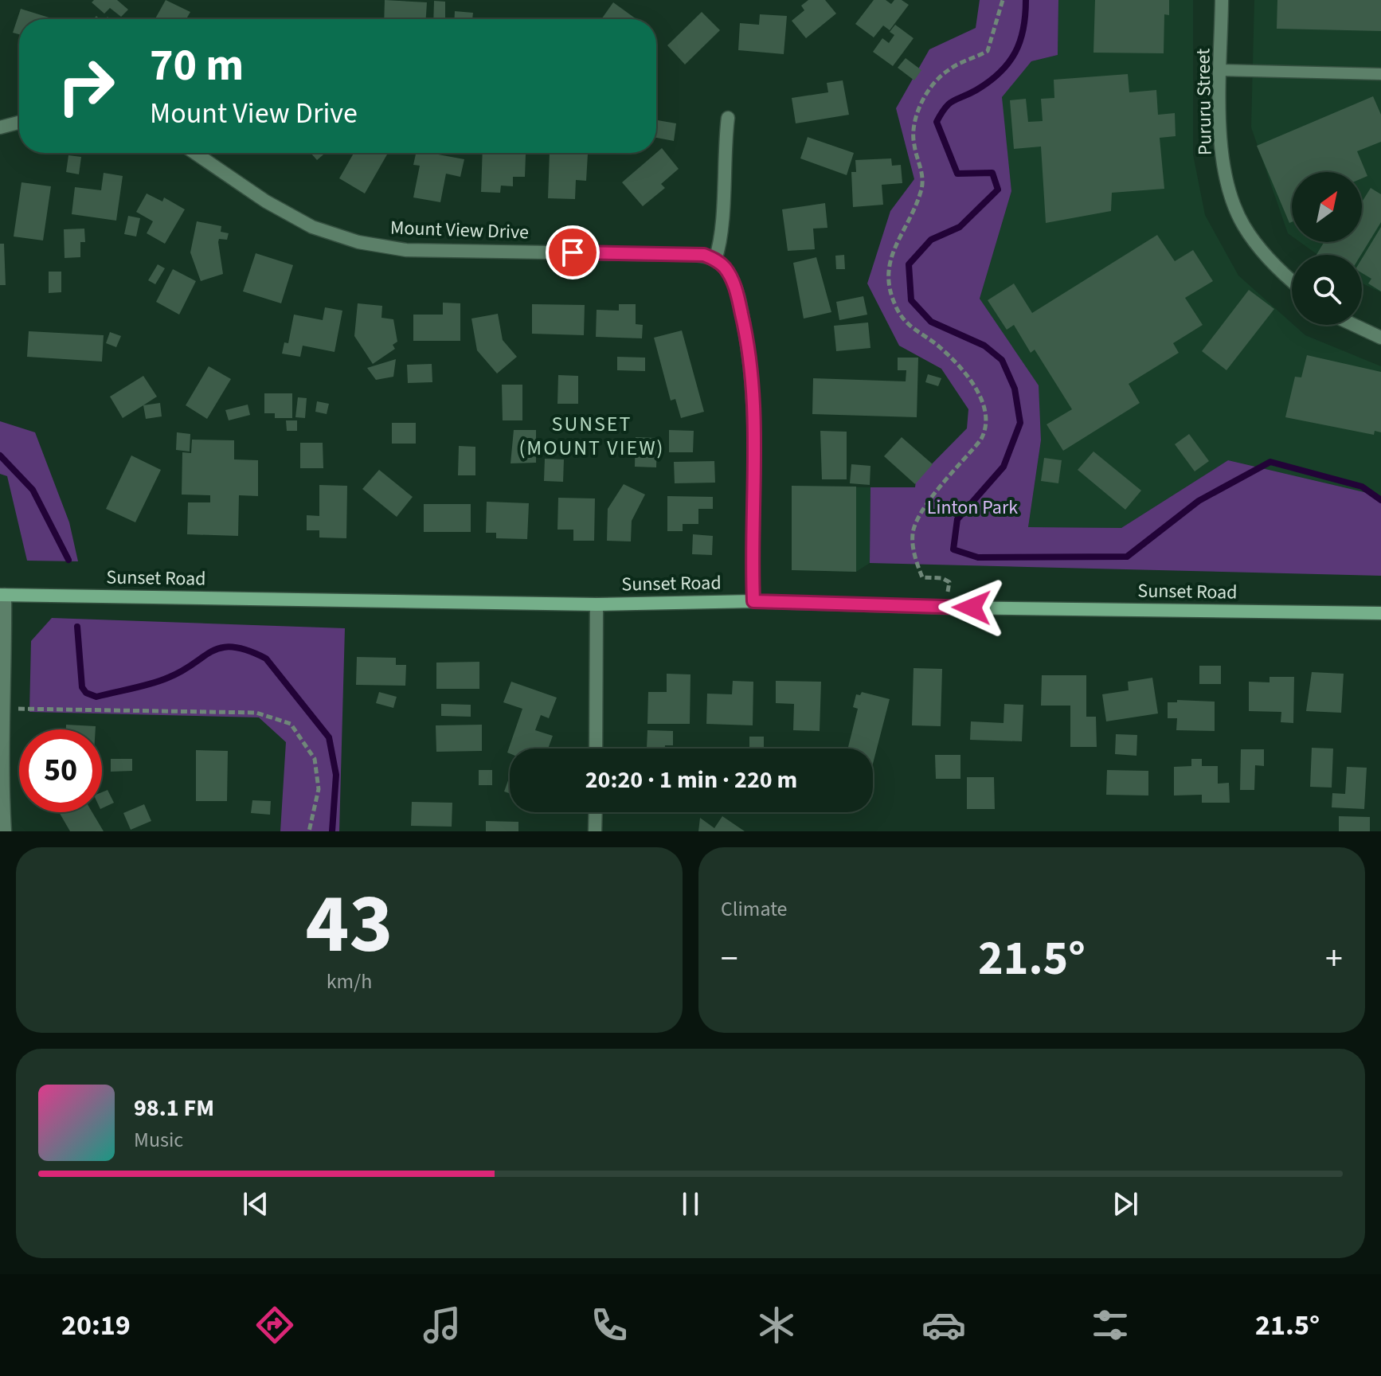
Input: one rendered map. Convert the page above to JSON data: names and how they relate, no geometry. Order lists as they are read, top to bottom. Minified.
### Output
{"streets":{"main road":["Sunset Road"],"street":["Pururu Street","Mount View Drive"]},"districts":["SUNSET (MOUNT VIEW)"],"parks":["Linton Park"],"north":"top right","page":{"turn":["70 m","Mount View Drive"],"limit":"50","trip":"20:20 · 1 min · 220 m","tile":[["43","km/h"],"Climate"],"heat":["−","21.5°","+"],"song":["98.1 FM","Music"],"tabs":["20:19","21.5°"]}}
